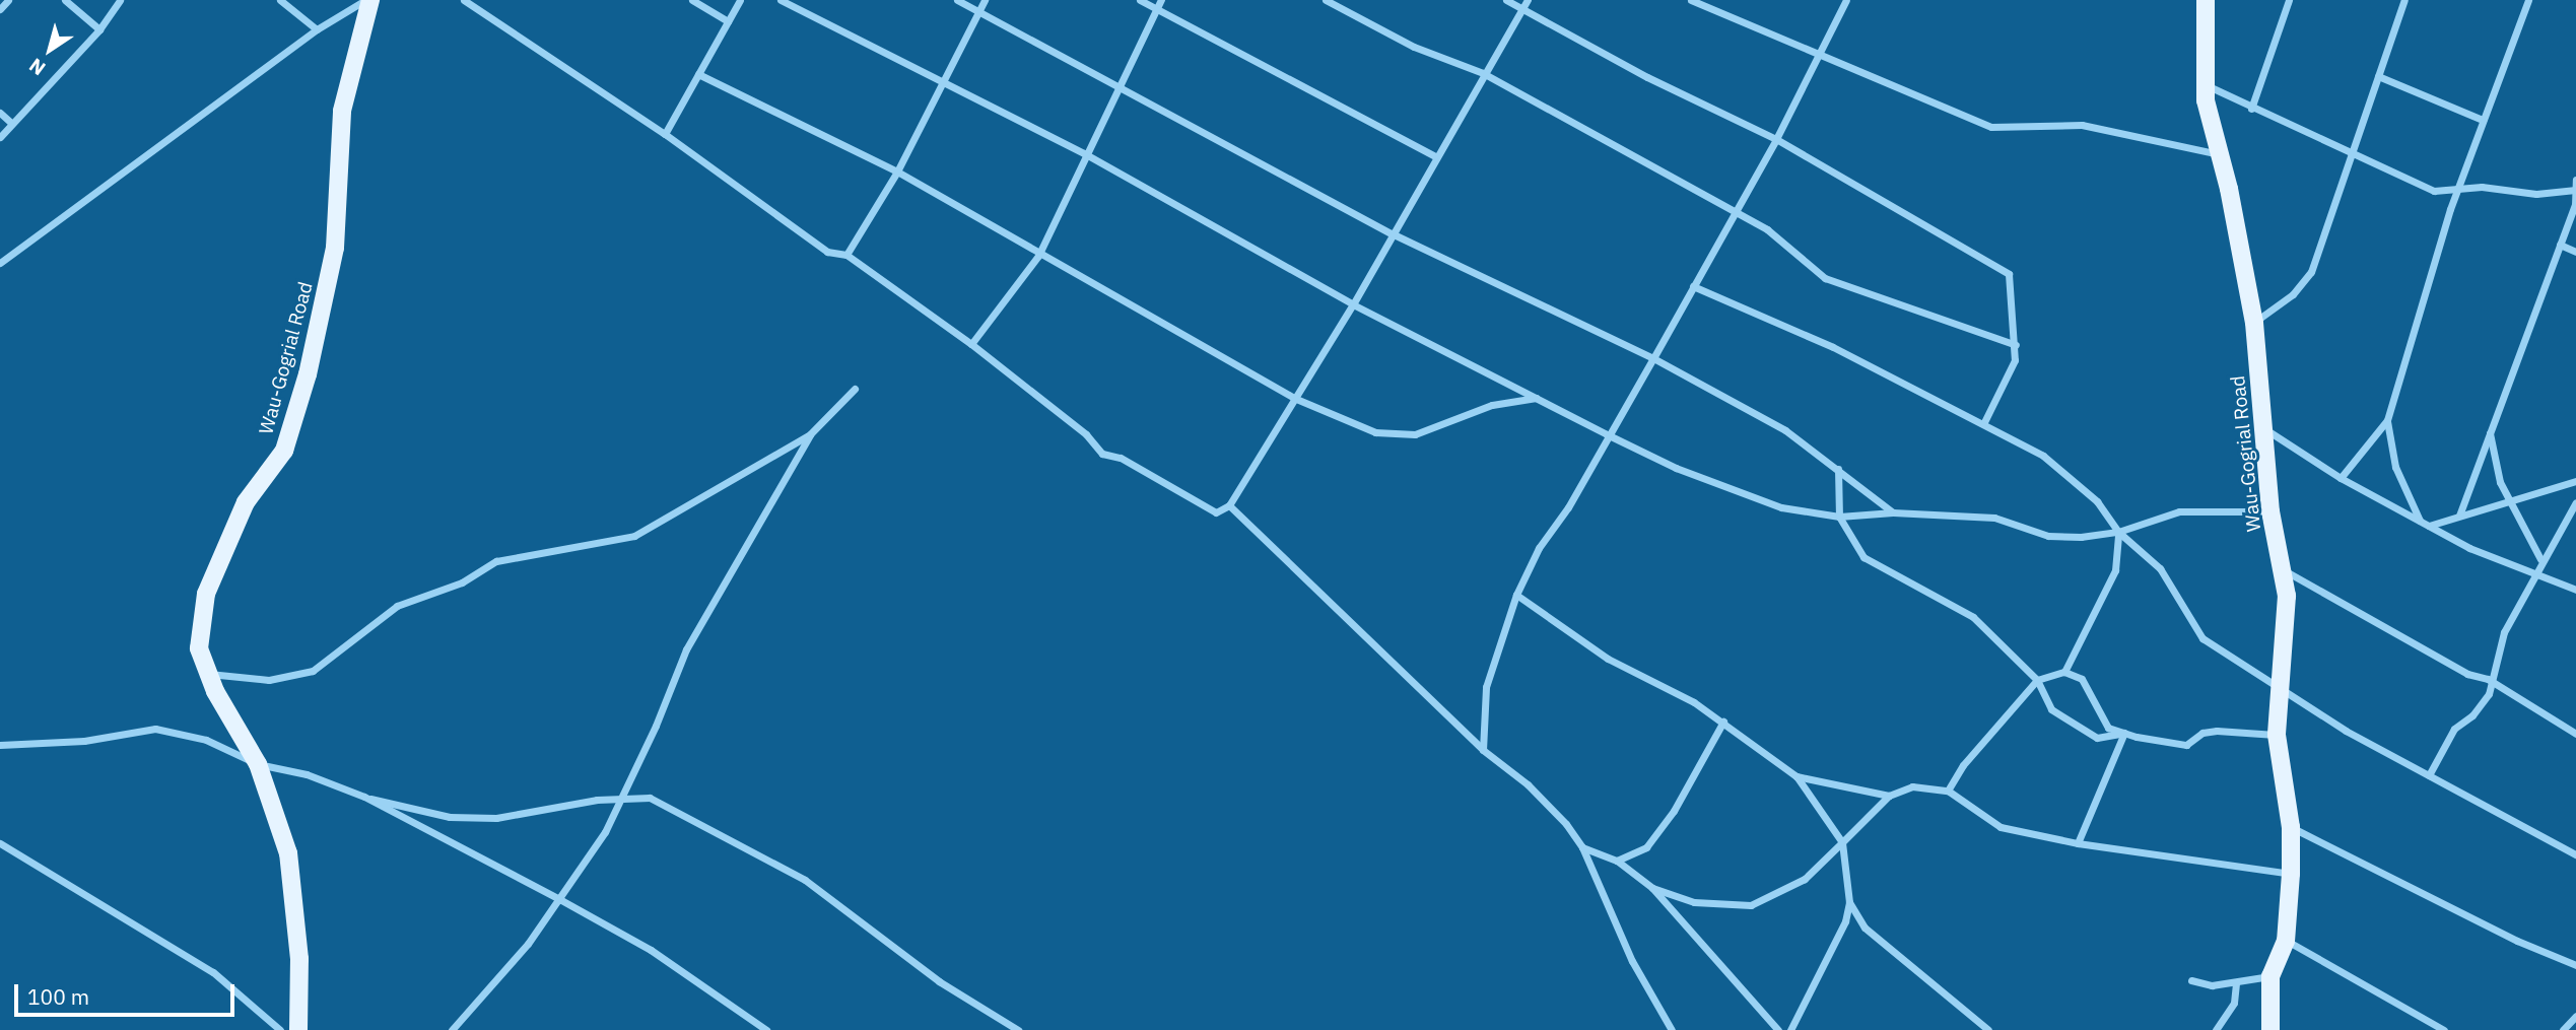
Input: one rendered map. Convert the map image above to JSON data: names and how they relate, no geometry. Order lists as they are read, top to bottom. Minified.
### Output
{"streets":{"main road":["Wau-Gogrial Road"]},"scale_bar":"100 m","north":"bottom left"}
